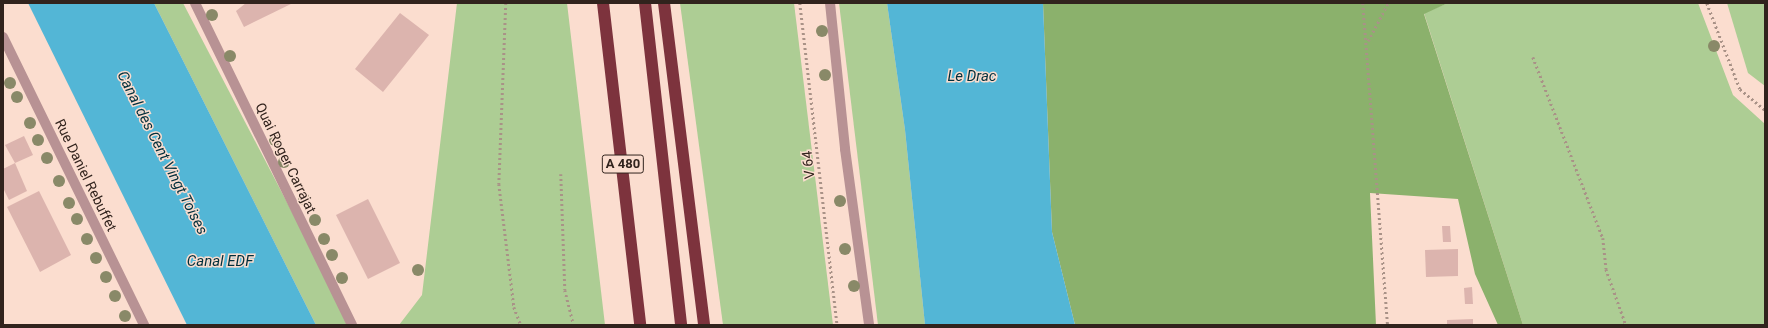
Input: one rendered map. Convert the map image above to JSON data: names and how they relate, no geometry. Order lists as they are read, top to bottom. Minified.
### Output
{"streets":{"highway":["A 480"],"street":["Quai Roger Carrajat","Rue Daniel Rebuffet"],"path":["V 64"]},"water":["Le Drac","Canal des Cent Vingt Toises","Canal EDF"]}
